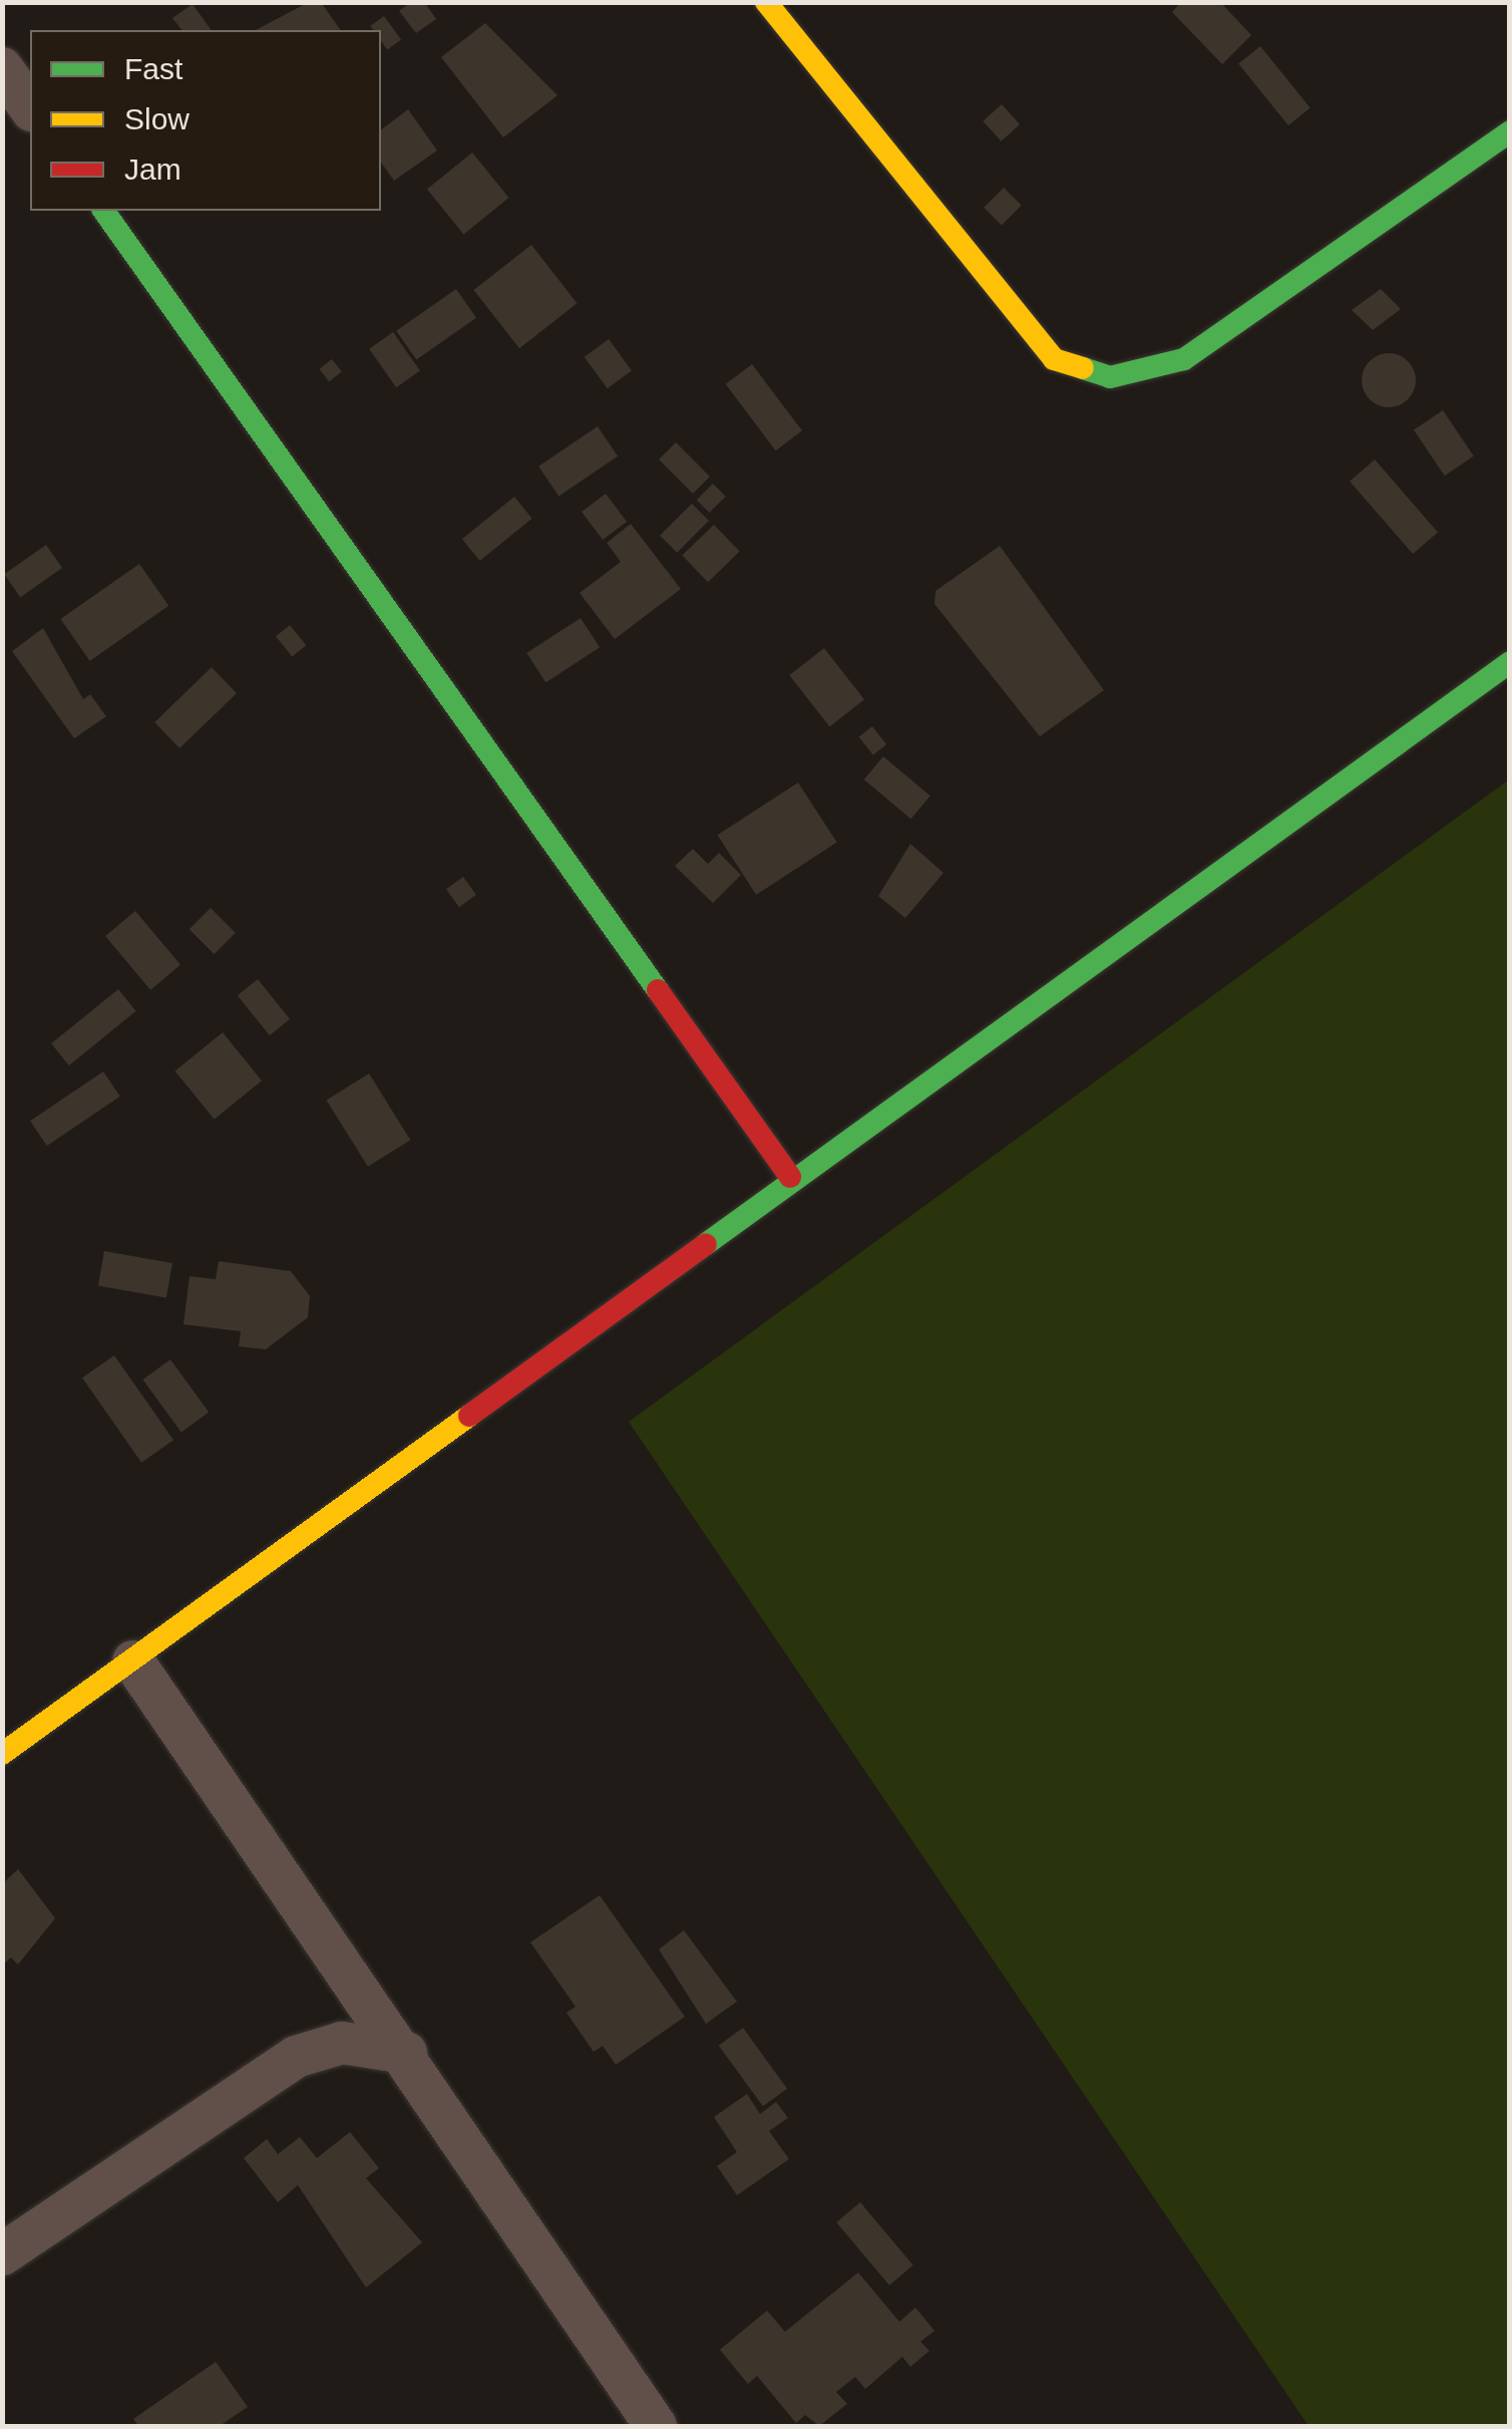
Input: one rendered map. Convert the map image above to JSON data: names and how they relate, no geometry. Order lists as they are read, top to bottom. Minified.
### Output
{"legend":["Fast","Slow","Jam"]}
